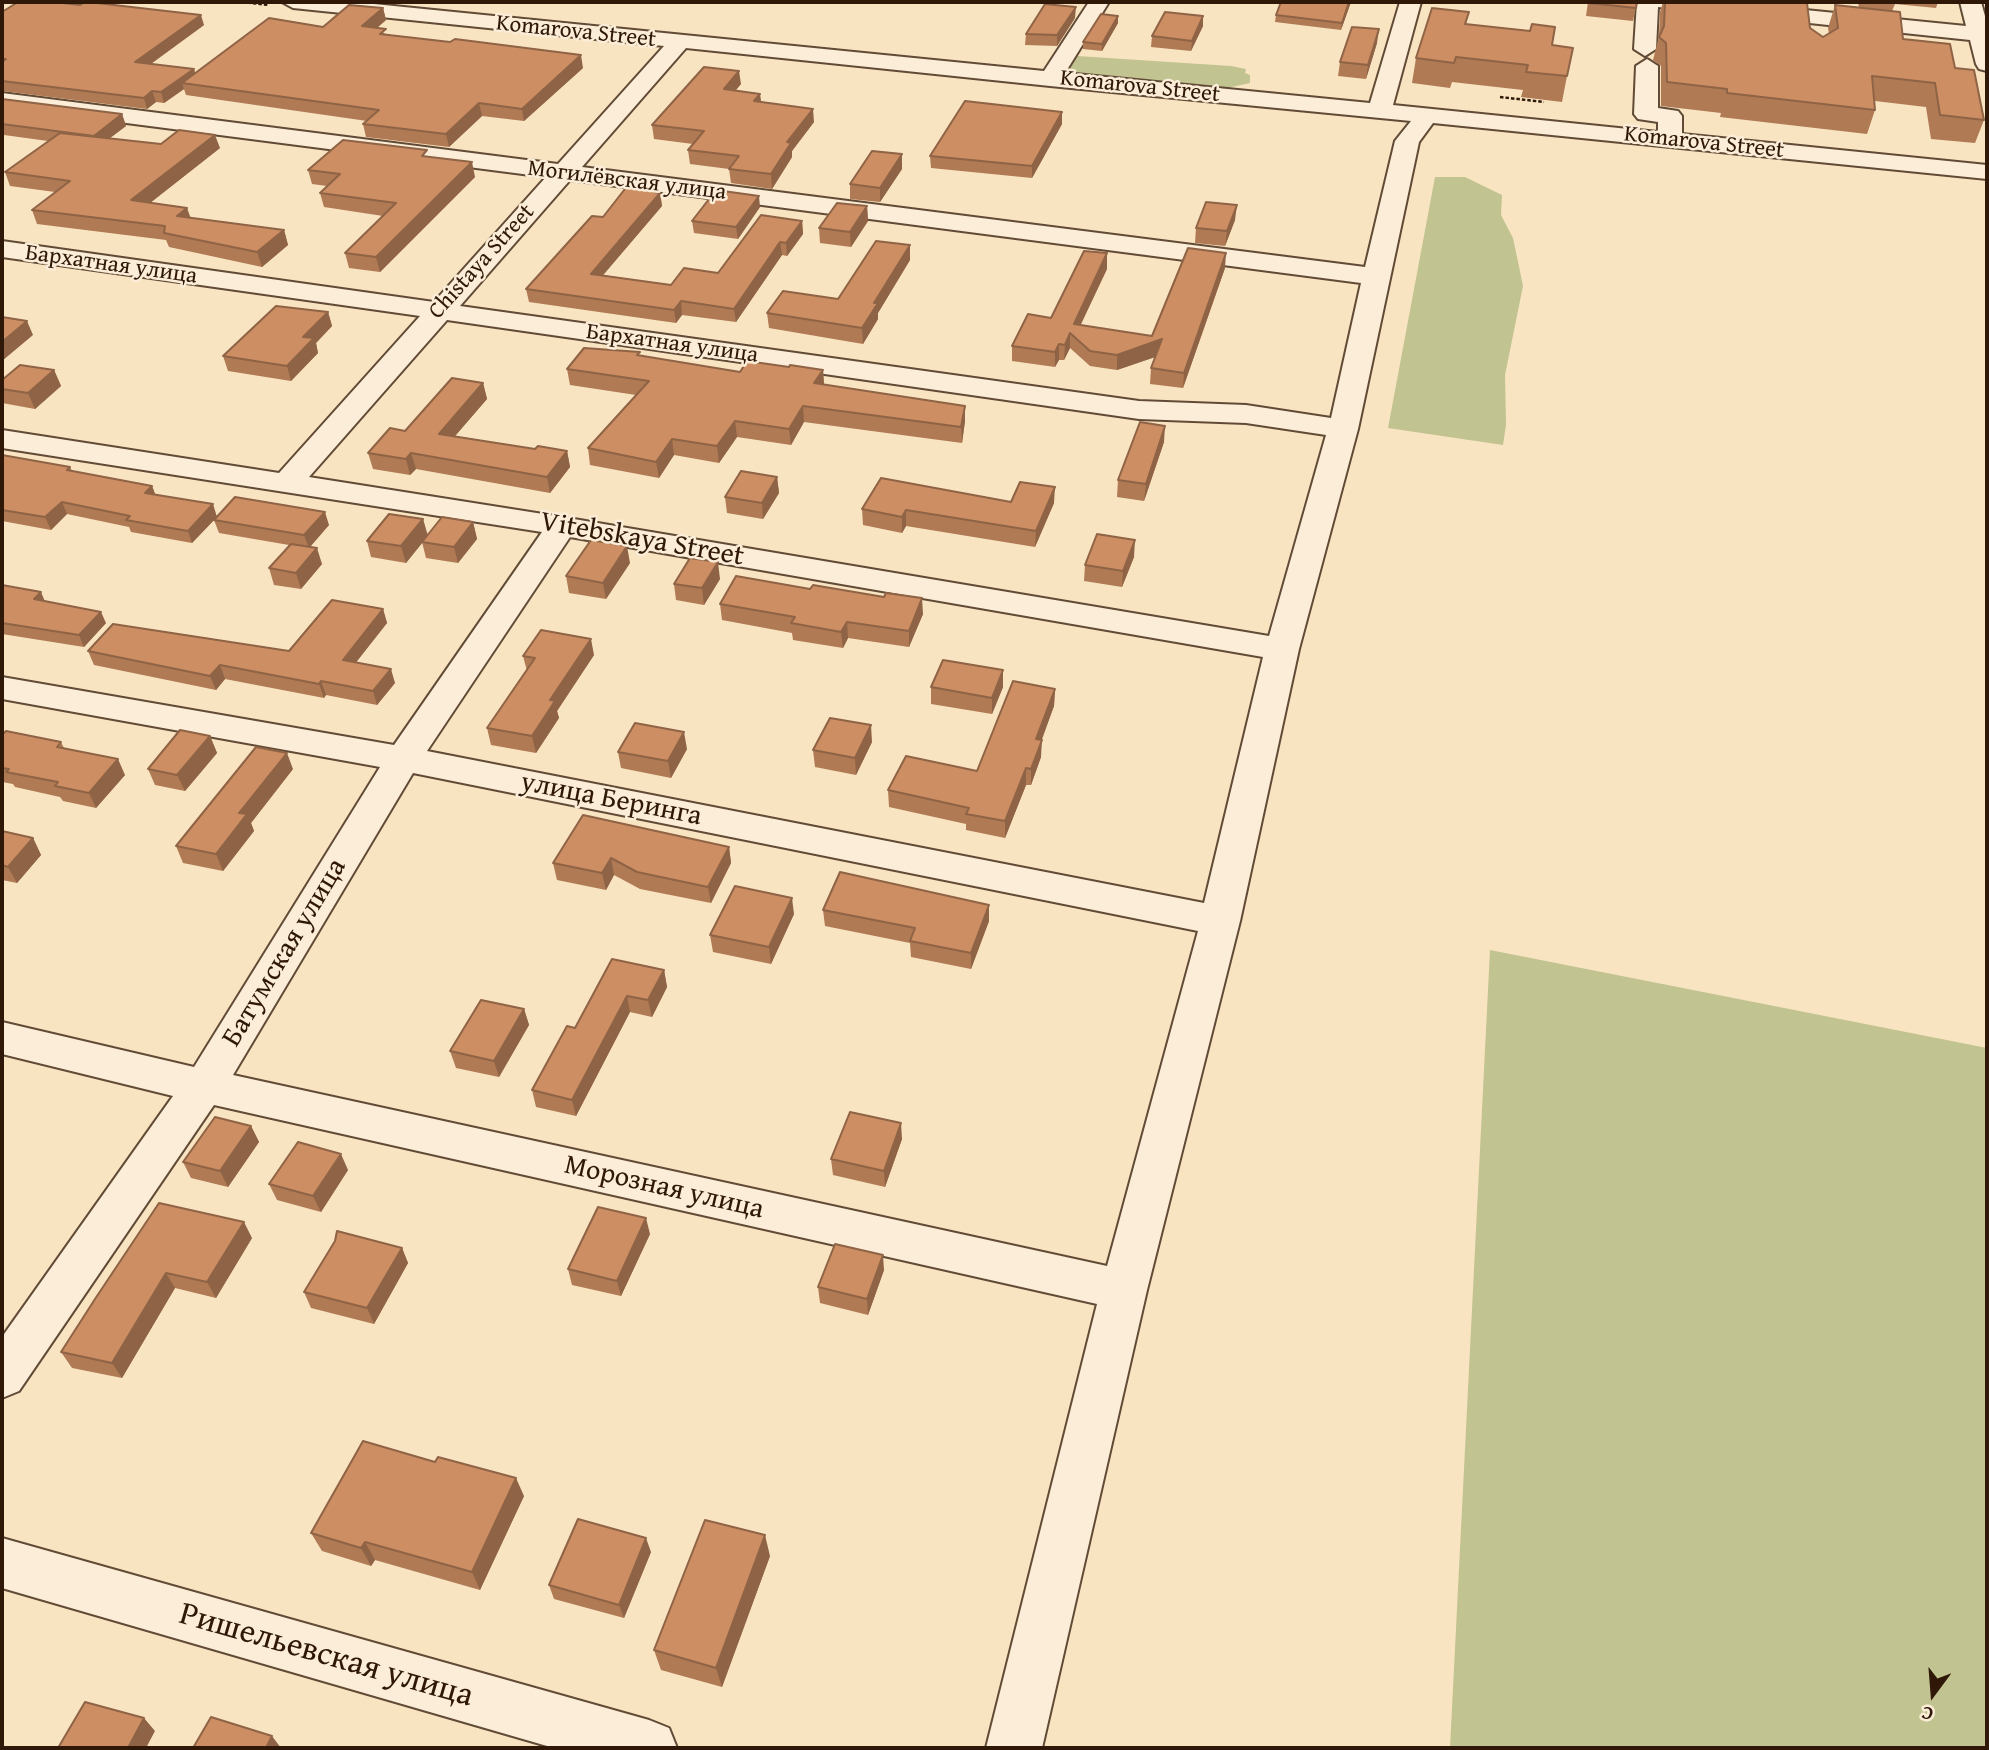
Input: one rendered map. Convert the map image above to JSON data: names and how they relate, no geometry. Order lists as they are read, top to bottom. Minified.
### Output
{"streets":{"street":["Komarova Street","Могилёвская улица","Chistaya Street","Бархатная улица","Vitebskaya Street","улица Беринга","Батумская улица","Морозная улица","Ришельевская улица"]},"crossings":[["Komarova Street","Chistaya Street"],["Могилёвская улица","Chistaya Street"],["Chistaya Street","Бархатная улица"],["Chistaya Street","Vitebskaya Street"],["Vitebskaya Street","Батумская улица"],["улица Беринга","Батумская улица"],["Батумская улица","Морозная улица"]],"north":"bottom"}
